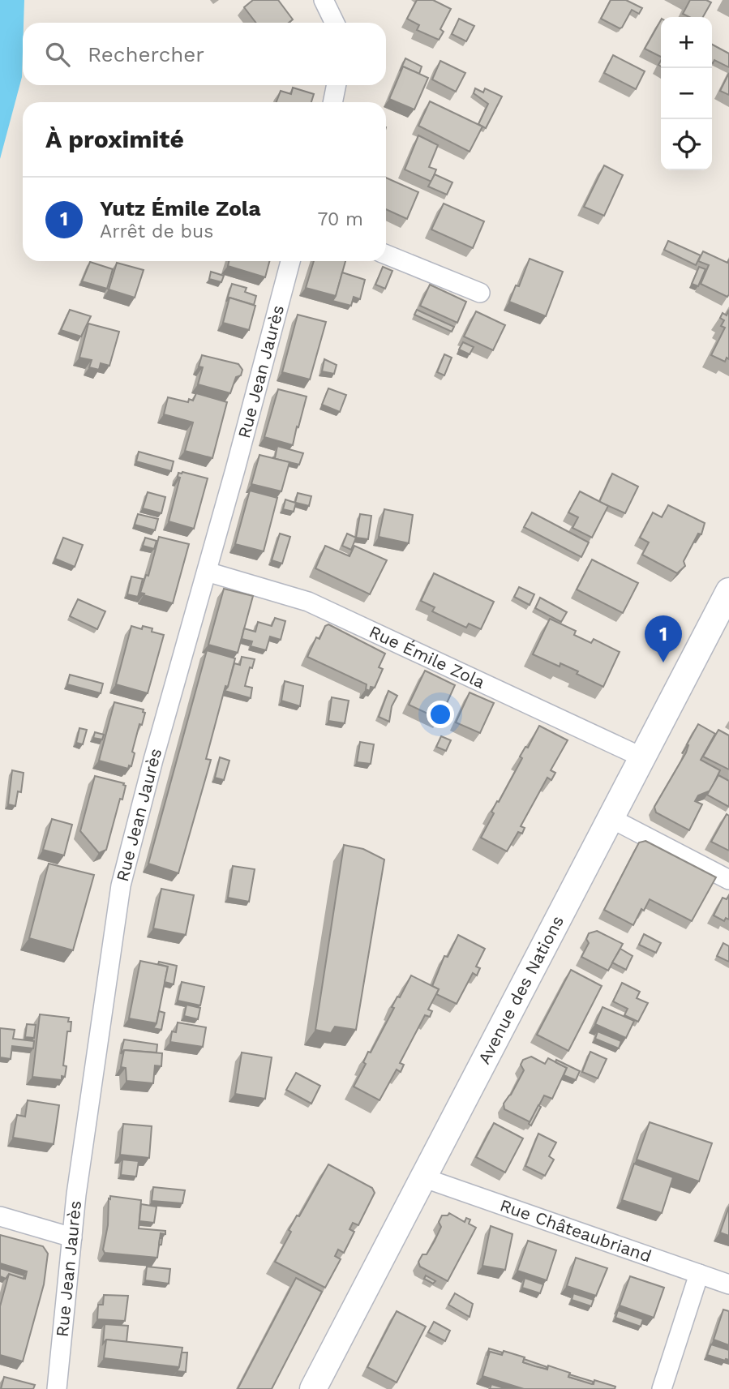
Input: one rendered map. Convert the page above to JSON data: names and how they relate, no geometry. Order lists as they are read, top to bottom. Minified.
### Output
{"streets":{"main road":["Avenue des Nations"],"street":["Rue Jean Jaurès","Rue Émile Zola","Rue Châteaubriand"]},"crossings":[["Rue Jean Jaurès","Rue Émile Zola"],["Rue Émile Zola","Avenue des Nations"],["Avenue des Nations","Rue Châteaubriand"]],"page":{"map_buttons":["+","−"],"search":"Rechercher","heading":"À proximité","list":[{"mark":"1","name":"Yutz Émile Zola","note":"Arrêt de bus","value":"70 m"}],"pins":"1"}}
